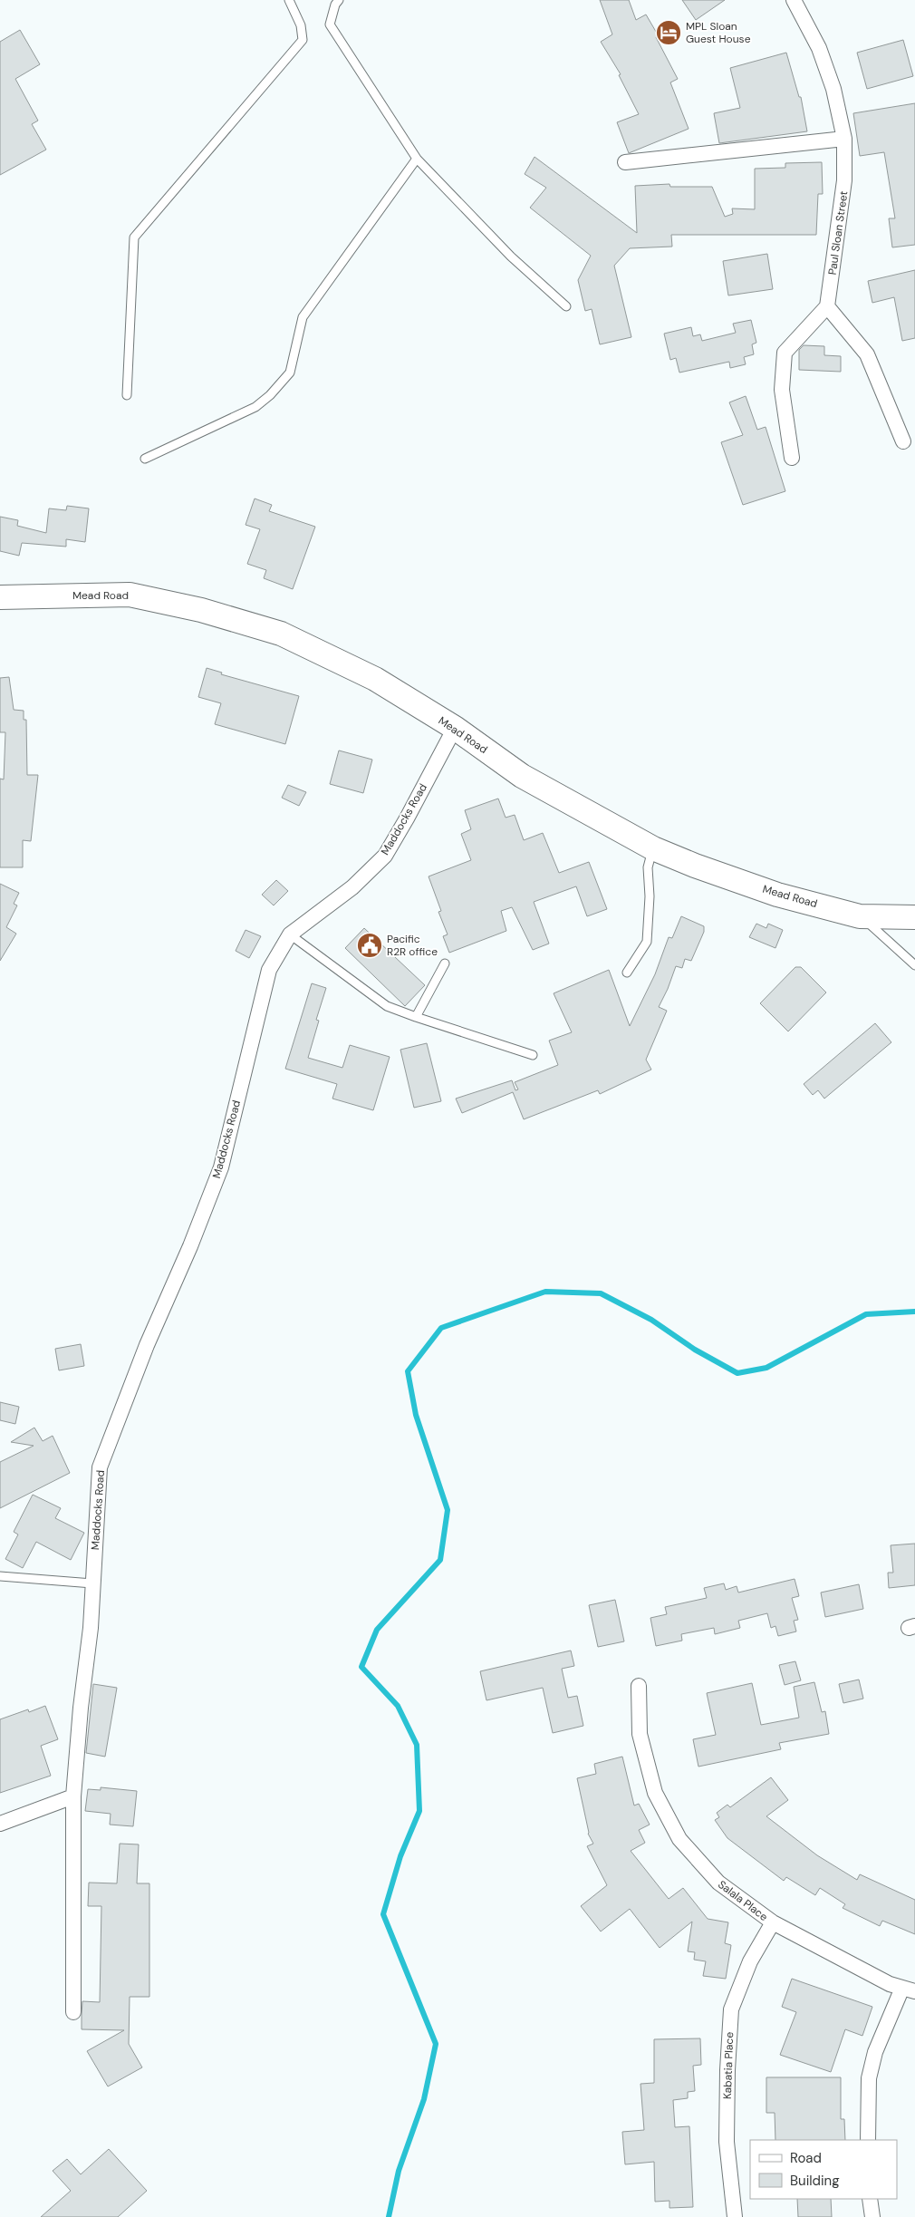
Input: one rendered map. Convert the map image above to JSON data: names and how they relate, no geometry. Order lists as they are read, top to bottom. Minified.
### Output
{"streets":{"main road":["Mead Road"],"street":["Paul Sloan Street","Maddocks Road","Salala Place","Kabatia Place"]},"crossings":[["Mead Road","Maddocks Road"],["Salala Place","Kabatia Place"]],"places":{"hotel":["MPL Sloan Guest House"],"public building":["Pacific R2R office"]},"legend":["Road","Building"]}
